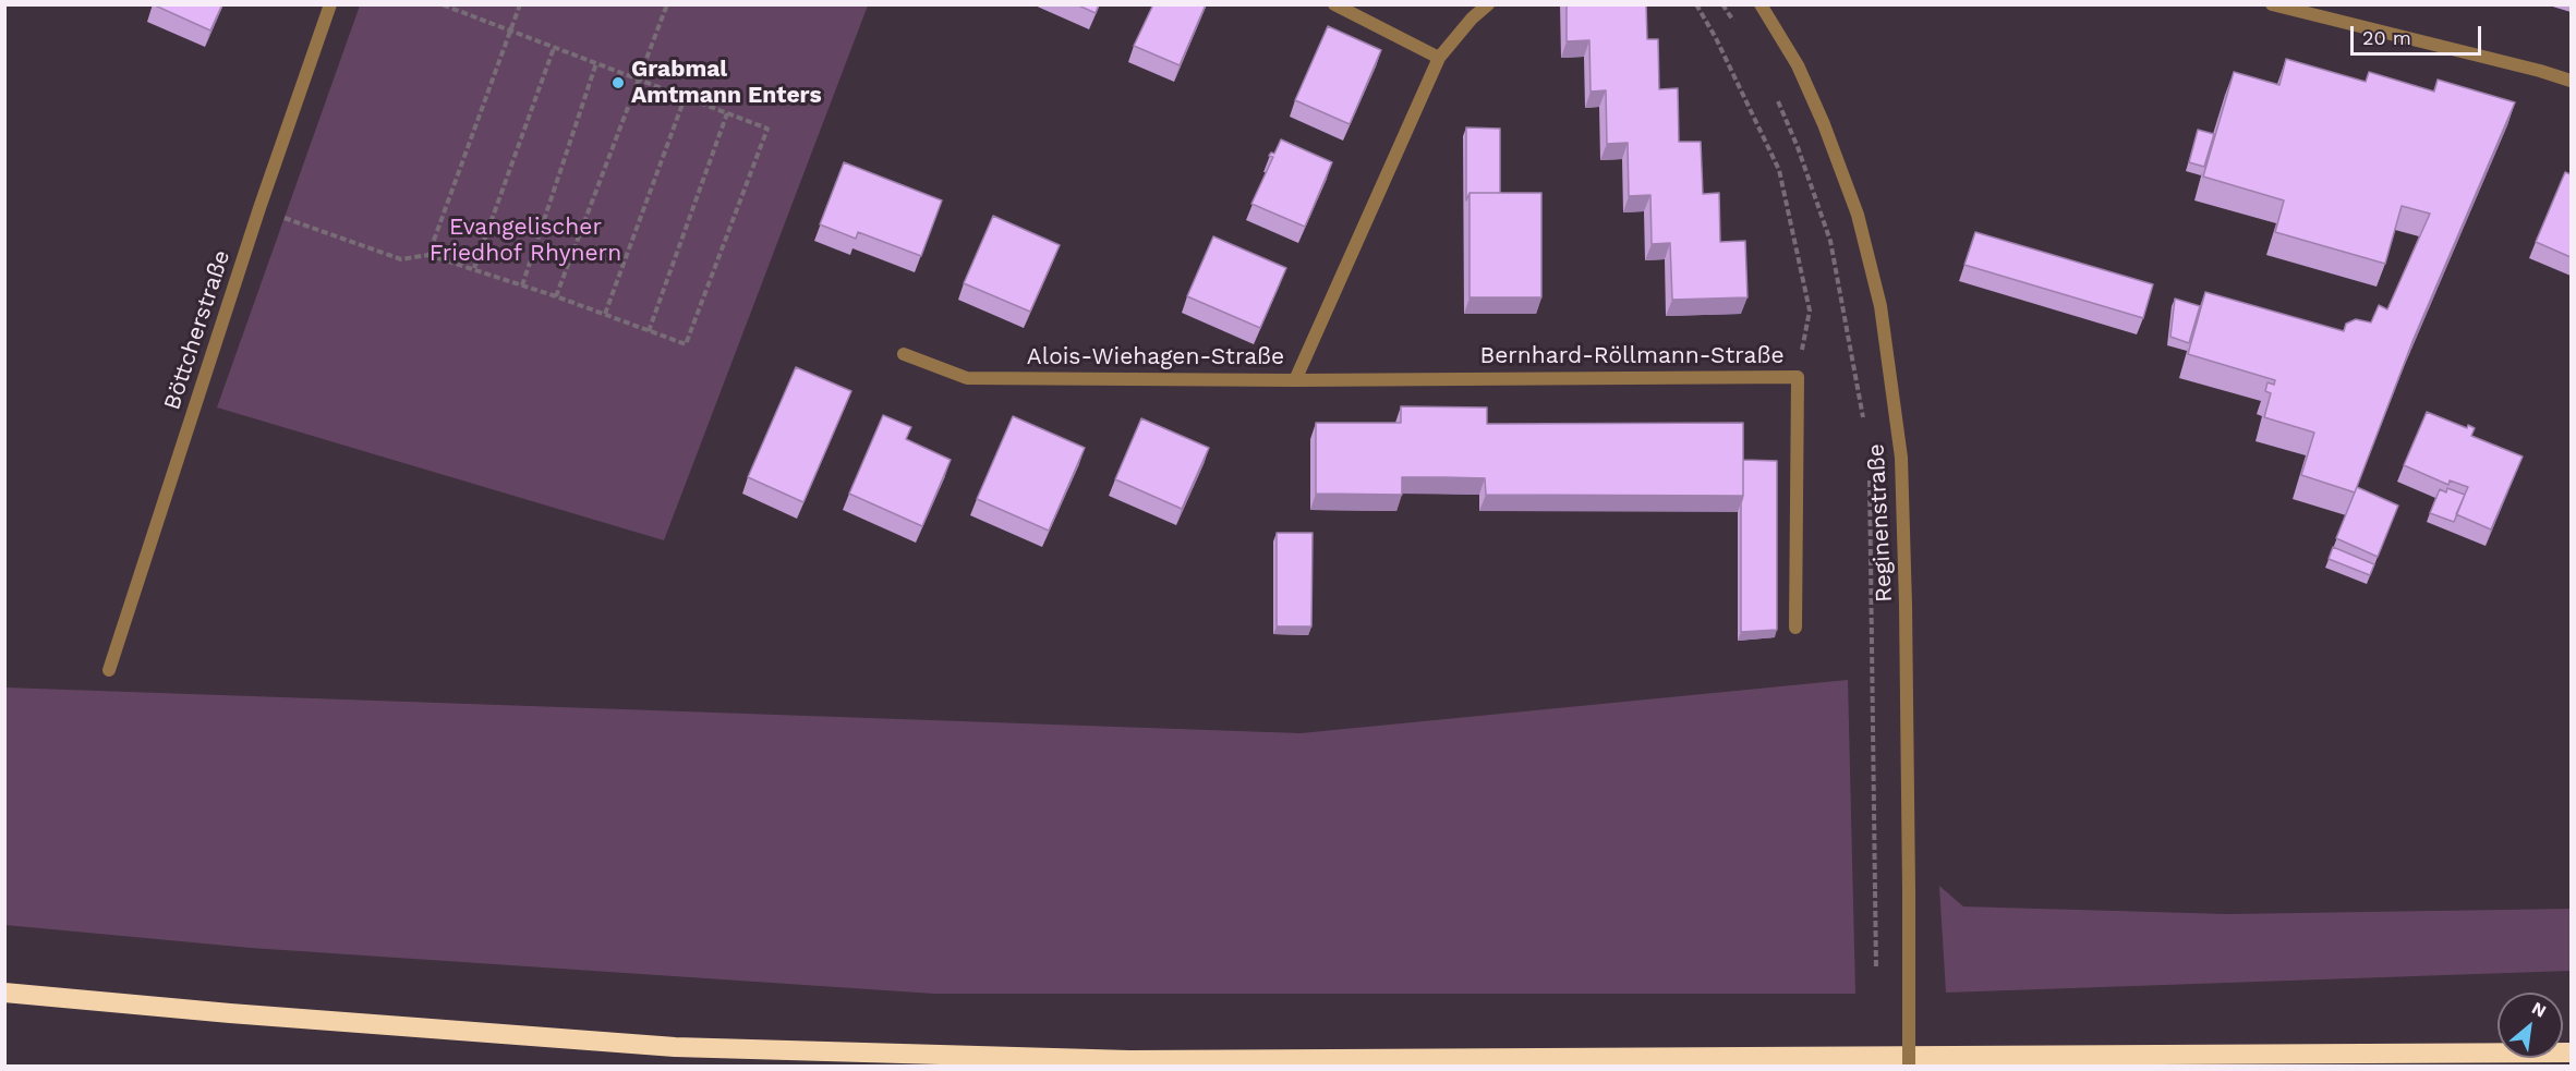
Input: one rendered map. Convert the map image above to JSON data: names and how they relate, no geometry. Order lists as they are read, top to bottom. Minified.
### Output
{"streets":{"street":["Böttcherstraße","Bernhard-Röllmann-Straße","Alois-Wiehagen-Straße","Reginenstraße"]},"crossings":[["Bernhard-Röllmann-Straße","Alois-Wiehagen-Straße"]],"parks":["Evangelischer Friedhof Rhynern"],"places":["Grabmal Amtmann Enters"],"scale_bar":"20 m","north":"top right"}
